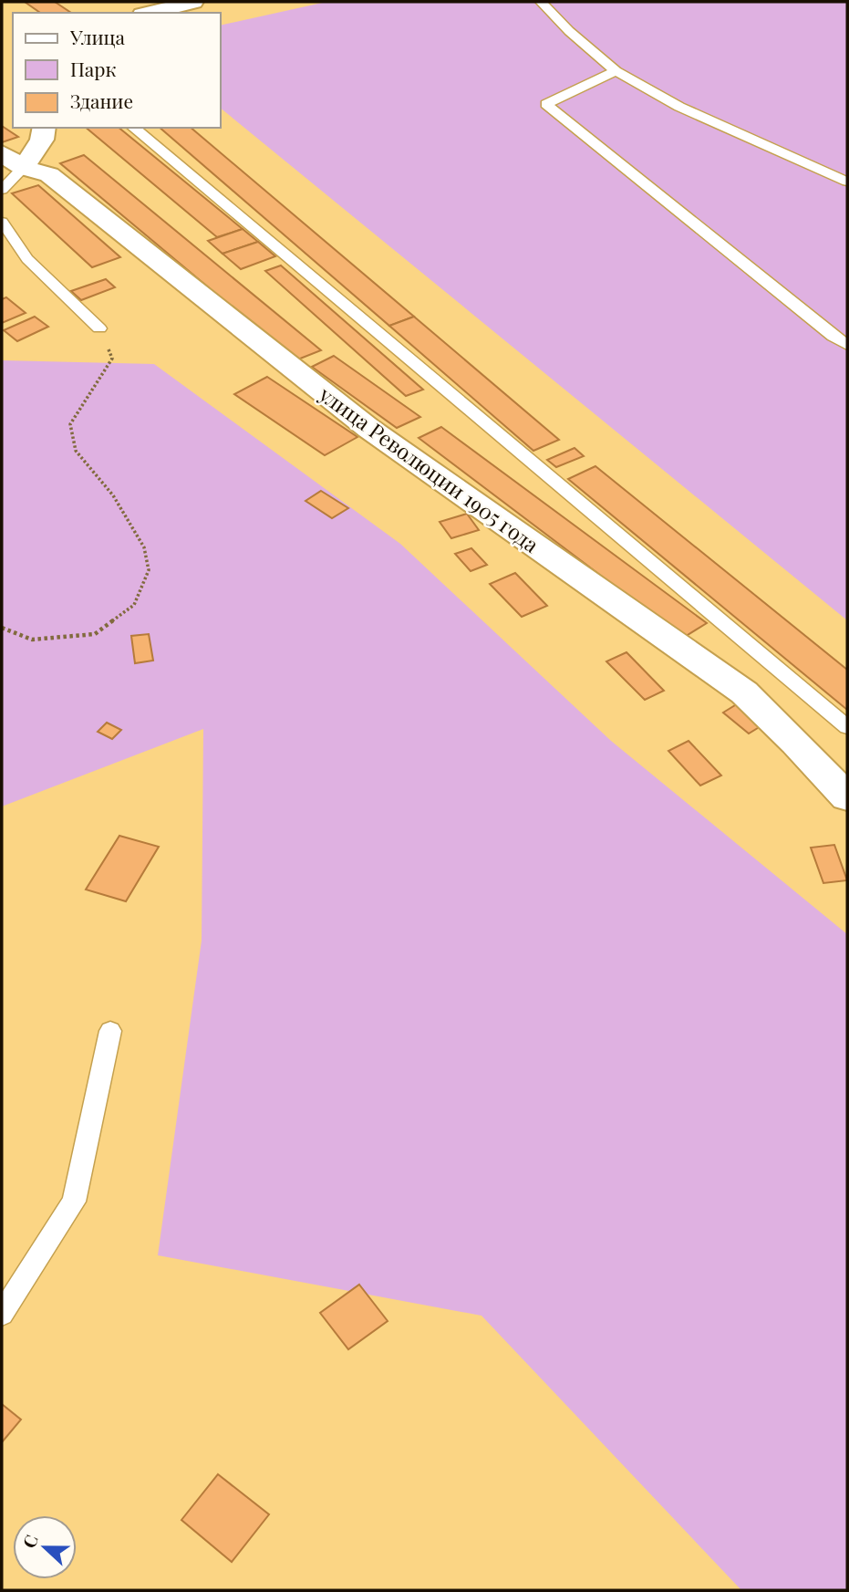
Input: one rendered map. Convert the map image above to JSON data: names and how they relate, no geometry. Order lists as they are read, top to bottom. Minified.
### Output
{"streets":{"street":["улица Революции 1905 года"]},"legend":["Улица","Парк","Здание"],"north":"left"}
